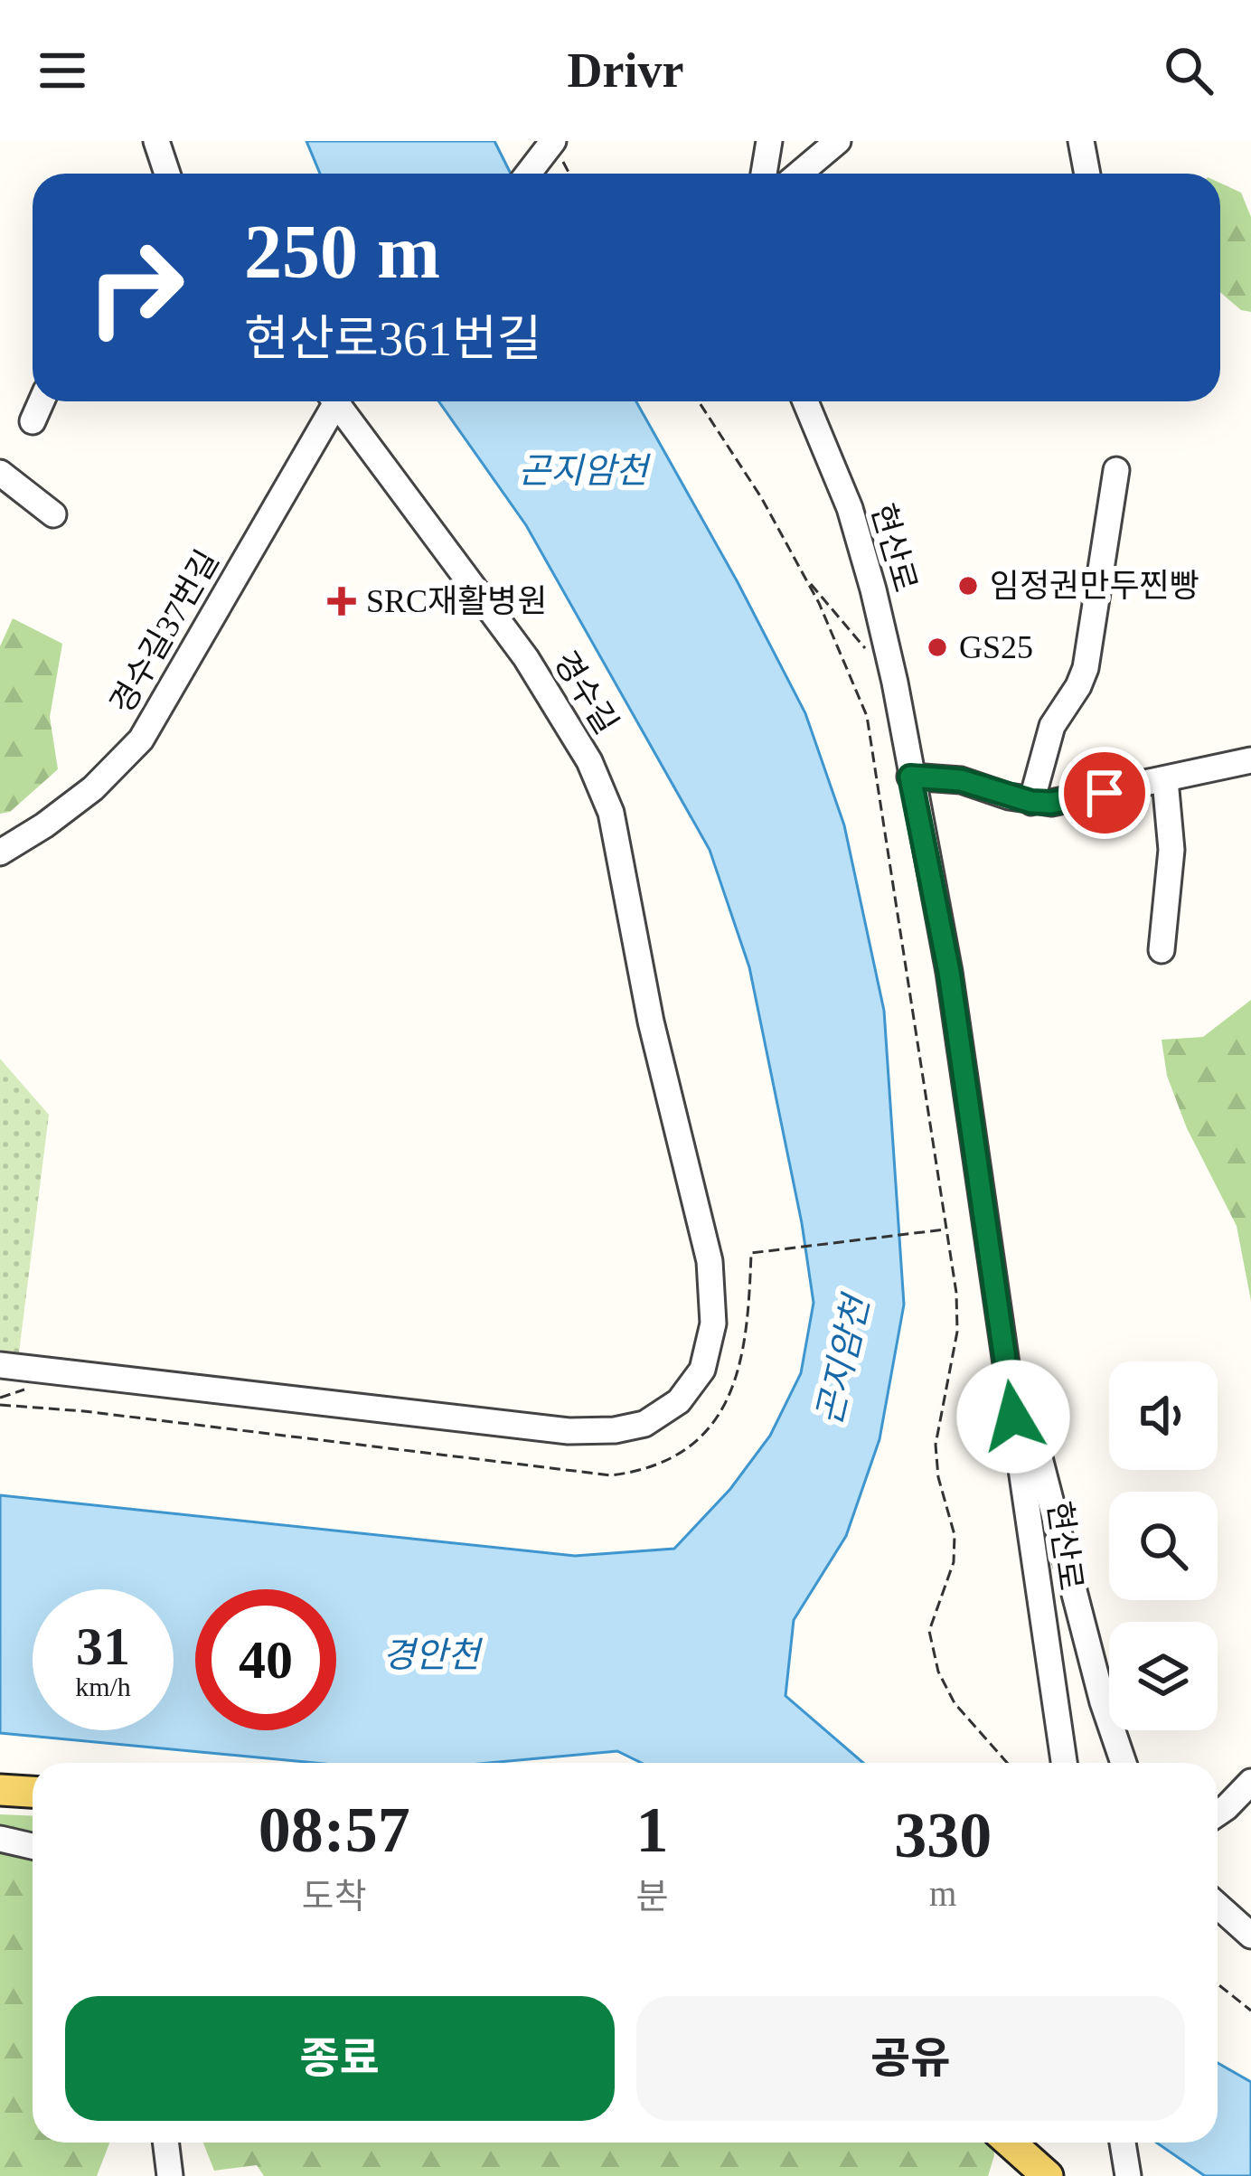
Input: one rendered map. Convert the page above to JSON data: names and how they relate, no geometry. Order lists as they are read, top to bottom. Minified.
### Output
{"streets":{"street":["현산로","경수길37번길","경수길"]},"water":["곤지암천","경안천"],"places":{"other":["임정권만두찐빵","GS25"],"health":["SRC재활병원"]},"page":{"header":"Drivr","turn":["250 m","현산로361번길"],"speed":"31 km/h","limit":"40","eta":["08:57","도착","1","분","330","m"],"buttons":["종료","공유"]}}
